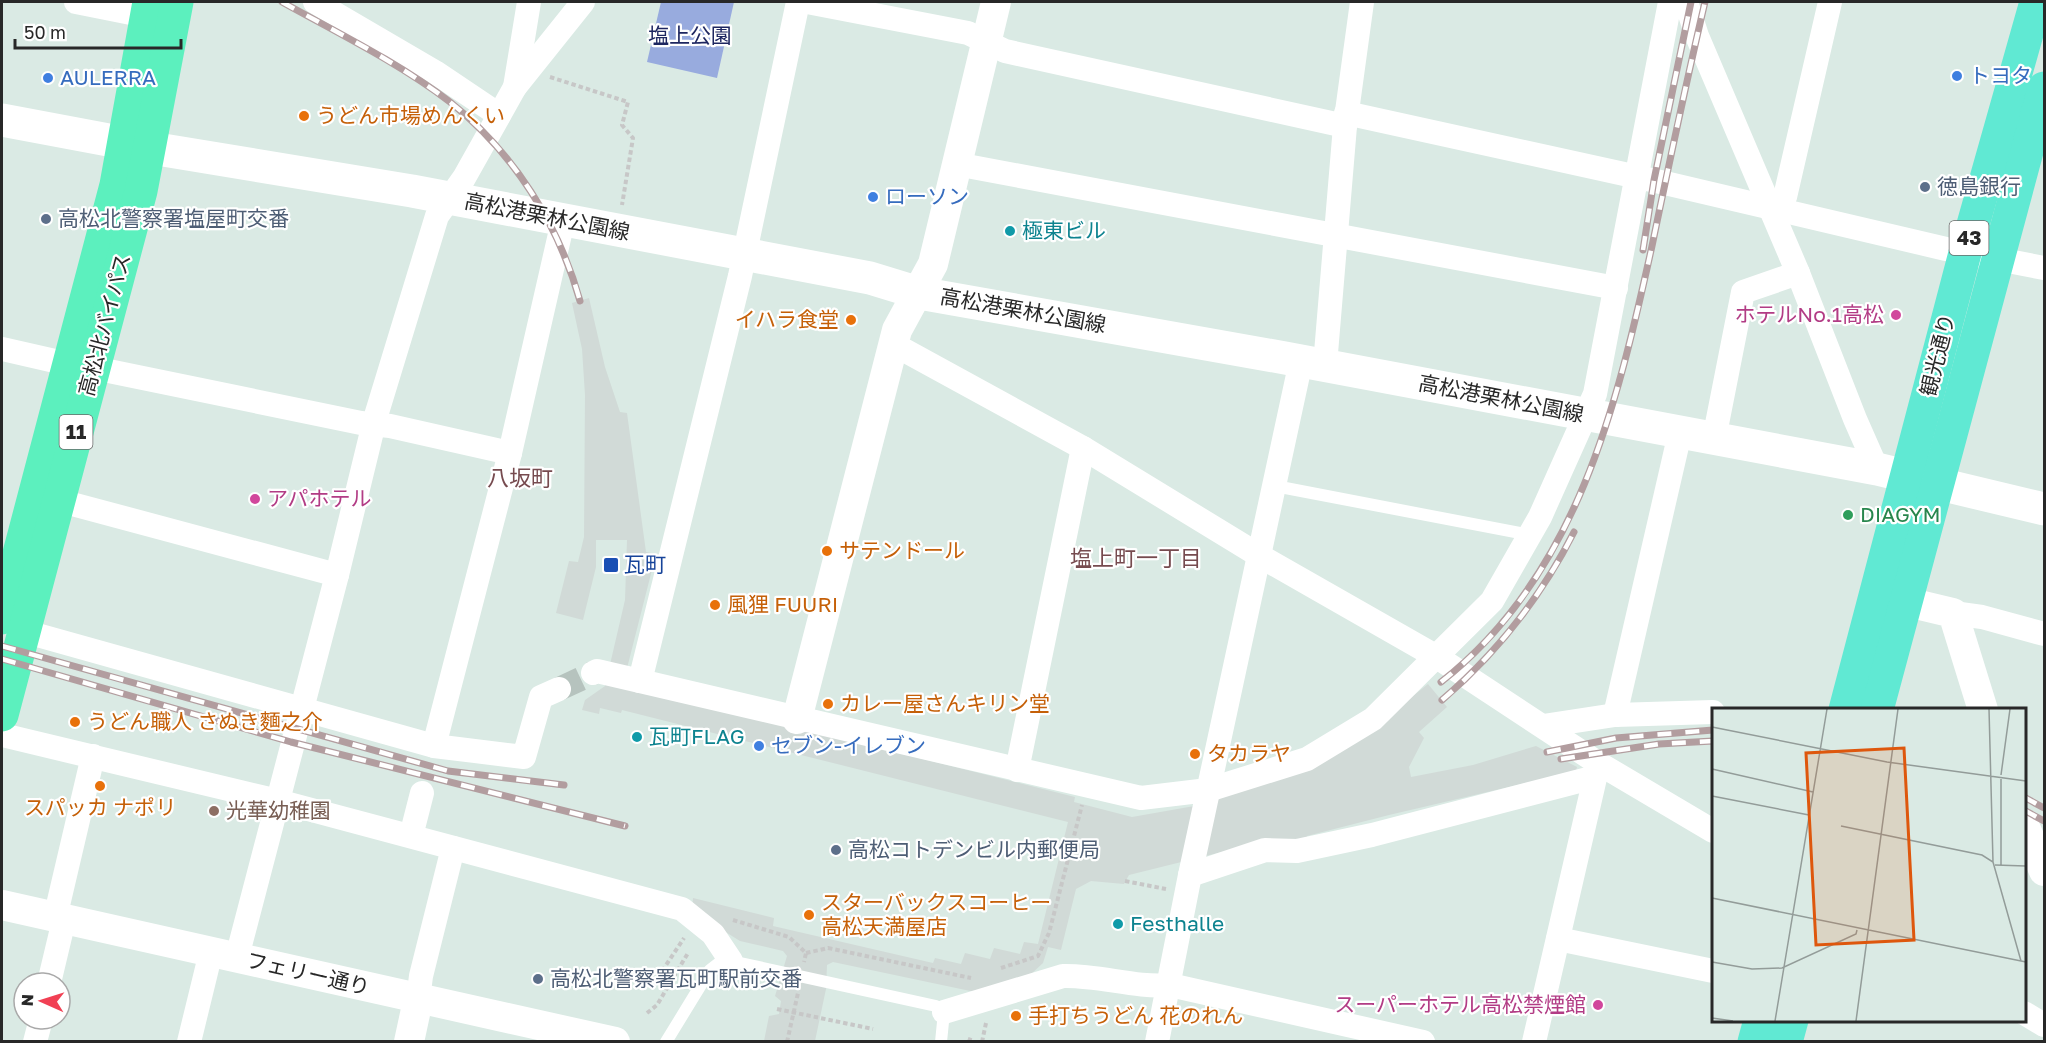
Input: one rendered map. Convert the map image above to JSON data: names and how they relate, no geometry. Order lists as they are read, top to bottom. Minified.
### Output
{"streets":{"highway":["高松北バイパス","11"],"main road":["高松港栗林公園線","43","観光通り"],"street":["フェリー通り"]},"crossings":[["高松港栗林公園線","高松北バイパス"],["高松港栗林公園線","観光通り"]],"districts":["八坂町","塩上町一丁目"],"parks":["塩上公園"],"places":{"other":["トヨタ","AULERRA","うどん市場めんくい","徳島銀行","ローソン","高松北警察署塩屋町交番","極東ビル","ホテルNo.1高松","イハラ食堂","アパホテル","DIAGYM","サテンドール","風狸 FUURI","カレー屋さんキリン堂","うどん職人 さぬき麵之介","瓦町FLAG","セブン-イレブン","タカラヤ","スパッカ ナポリ","光華幼稚園","高松コトデンビル内郵便局","スターバックスコーヒー 高松天満屋店","Festhalle","高松北警察署瓦町駅前交番","スーパーホテル高松禁煙館","手打ちうどん 花のれん"],"transit":["瓦町"]},"scale_bar":"50 m","north":"left"}
